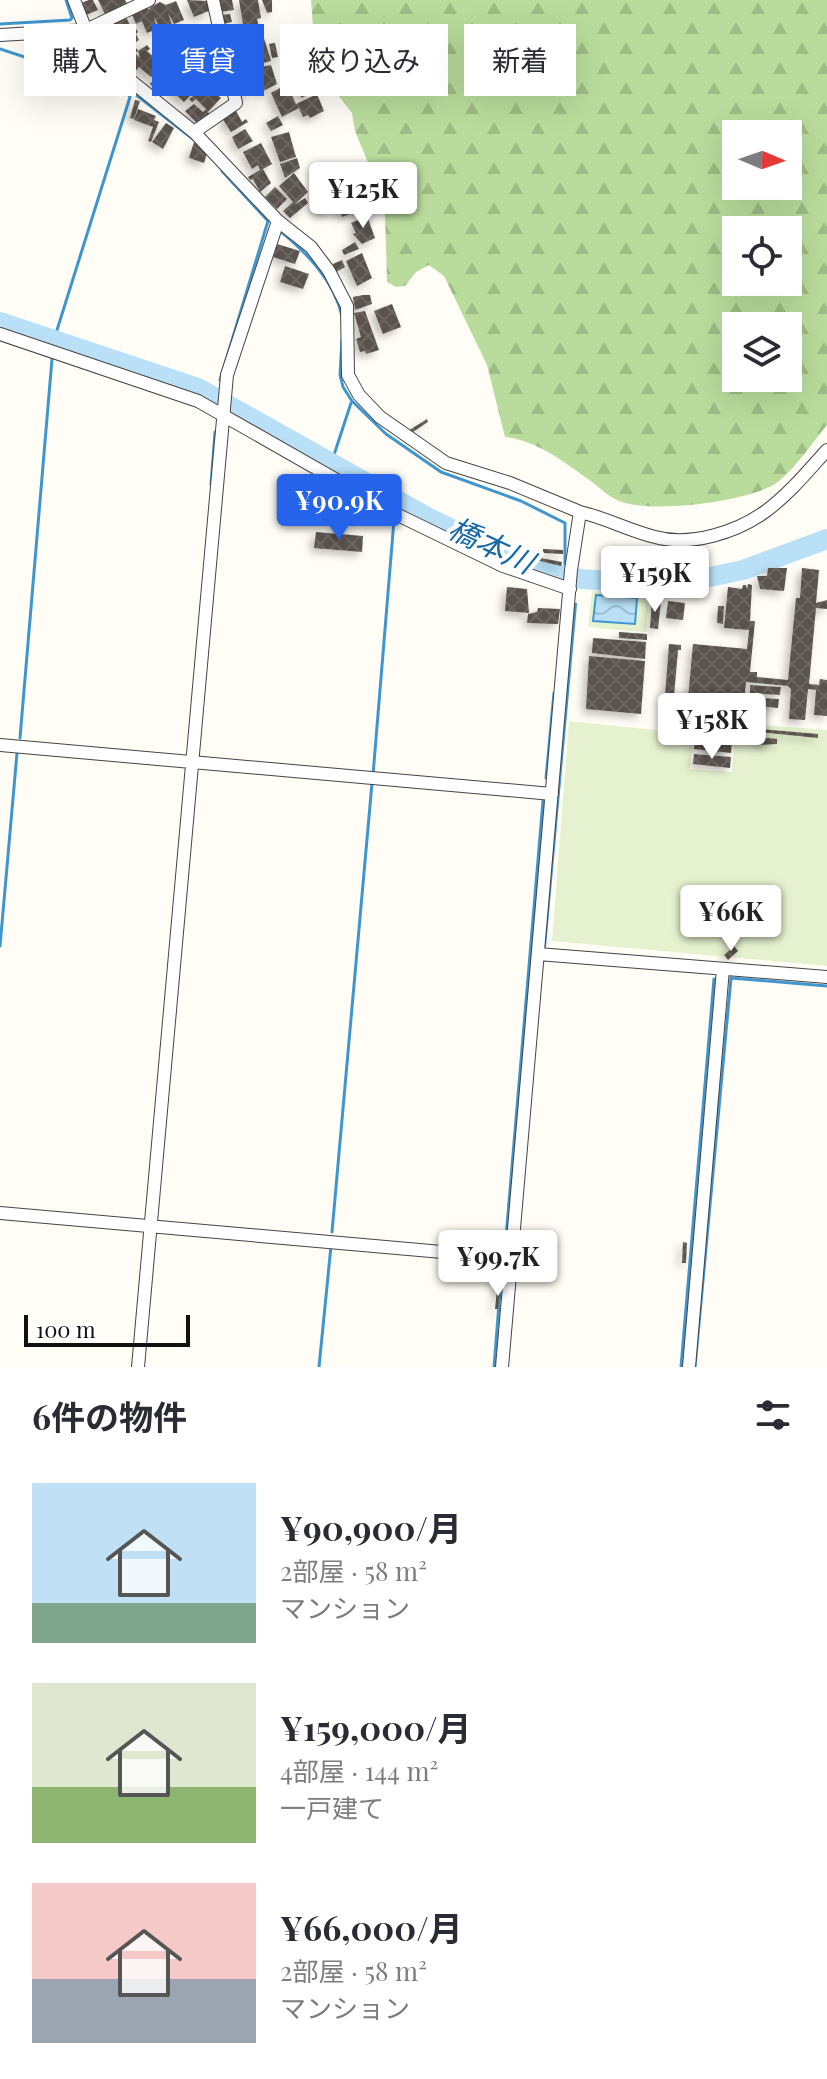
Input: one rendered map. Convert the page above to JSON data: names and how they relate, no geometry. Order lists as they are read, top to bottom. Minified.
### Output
{"water":["橋本川"],"scale_bar":"100 m","north":"right","page":{"chip":["購入","賃貸","絞り込み","新着"],"price":["¥125K","¥90.9K","¥159K","¥158K","¥66K","¥99.7K"],"scale":"100 m","heading":"6件の物件","list":[{"name":"¥90,900/月","note":"2部屋 · 58 m² · マンション"},{"name":"¥159,000/月","note":"4部屋 · 144 m² · 一戸建て"},{"name":"¥66,000/月","note":"2部屋 · 58 m² · マンション"}]}}
